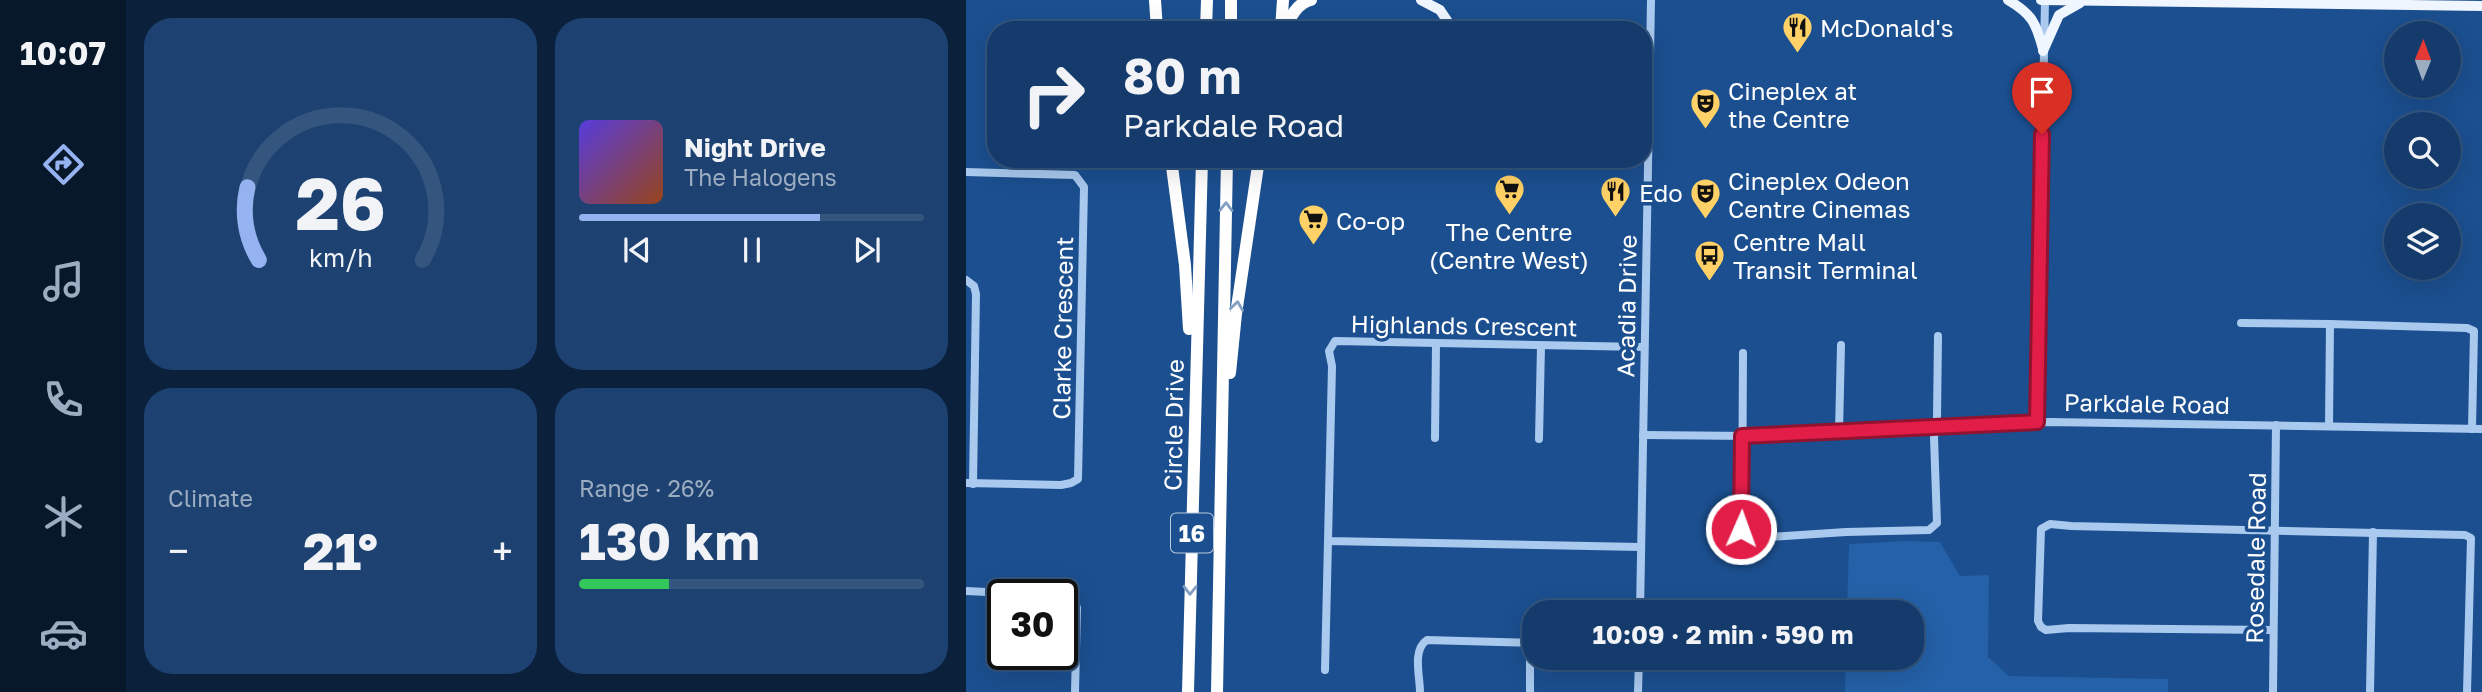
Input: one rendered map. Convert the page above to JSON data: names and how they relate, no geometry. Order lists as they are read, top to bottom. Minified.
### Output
{"streets":{"highway":["Circle Drive","16"],"street":["Acadia Drive","Highlands Crescent","Clarke Crescent","Parkdale Road","Rosedale Road"]},"crossings":[["Acadia Drive","Highlands Crescent"],["Acadia Drive","Parkdale Road"],["Parkdale Road","Rosedale Road"]],"places":{"restaurant":["McDonald's","Edo"],"theatre":["Cineplex at the Centre","Cineplex Odeon Centre Cinemas"],"supermarket":["The Centre (Centre West)","Co-op"],"bus stop":["Centre Mall Transit Terminal"]},"north":"top","page":{"tabs":"10:07","turn":["80 m","Parkdale Road"],"song":["Night Drive","The Halogens"],"tile":["Climate",["Range · 26%","130 km"]],"heat":["−","21°","+"],"limit":"30","trip":"10:09 · 2 min · 590 m","gauge":["26","km/h"]}}
